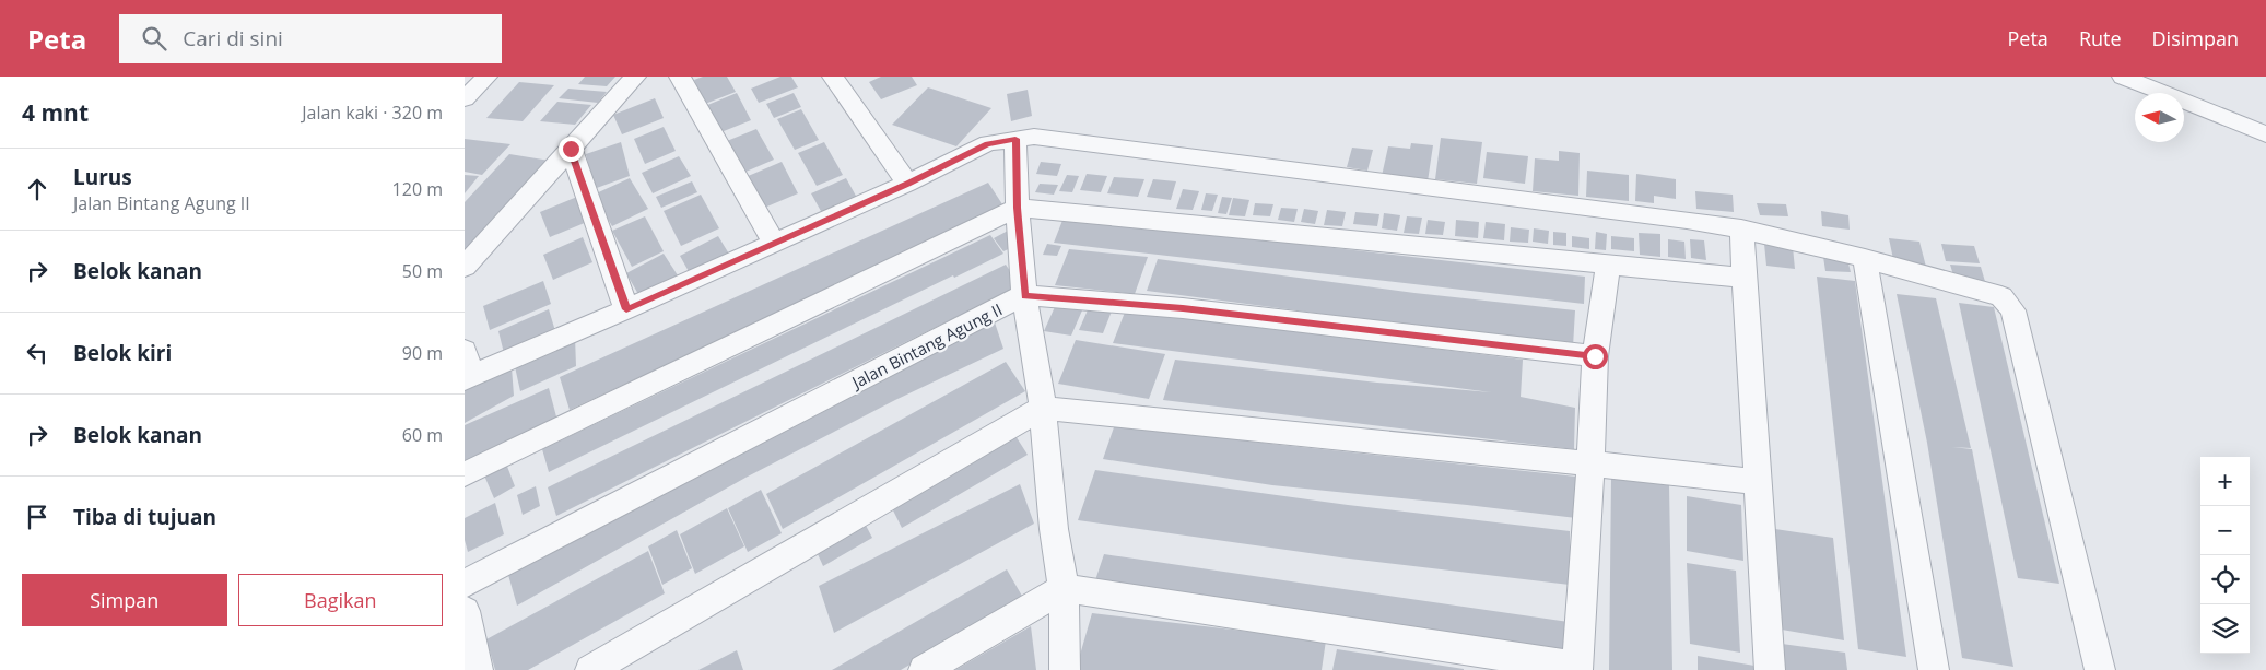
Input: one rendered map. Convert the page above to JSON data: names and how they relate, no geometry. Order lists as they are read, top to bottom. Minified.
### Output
{"streets":{"street":["Jalan Bintang Agung II"]},"north":"left","page":{"header":"Peta","search":"Cari di sini","nav":["Peta","Rute","Disimpan"],"heading":["4 mnt","Jalan kaki · 320 m"],"list":[["Lurus","Jalan Bintang Agung II","120 m"],["Belok kanan","50 m"],["Belok kiri","90 m"],["Belok kanan","60 m"],"Tiba di tujuan"],"map_buttons":["+","−"],"buttons":["Simpan","Bagikan"]}}
